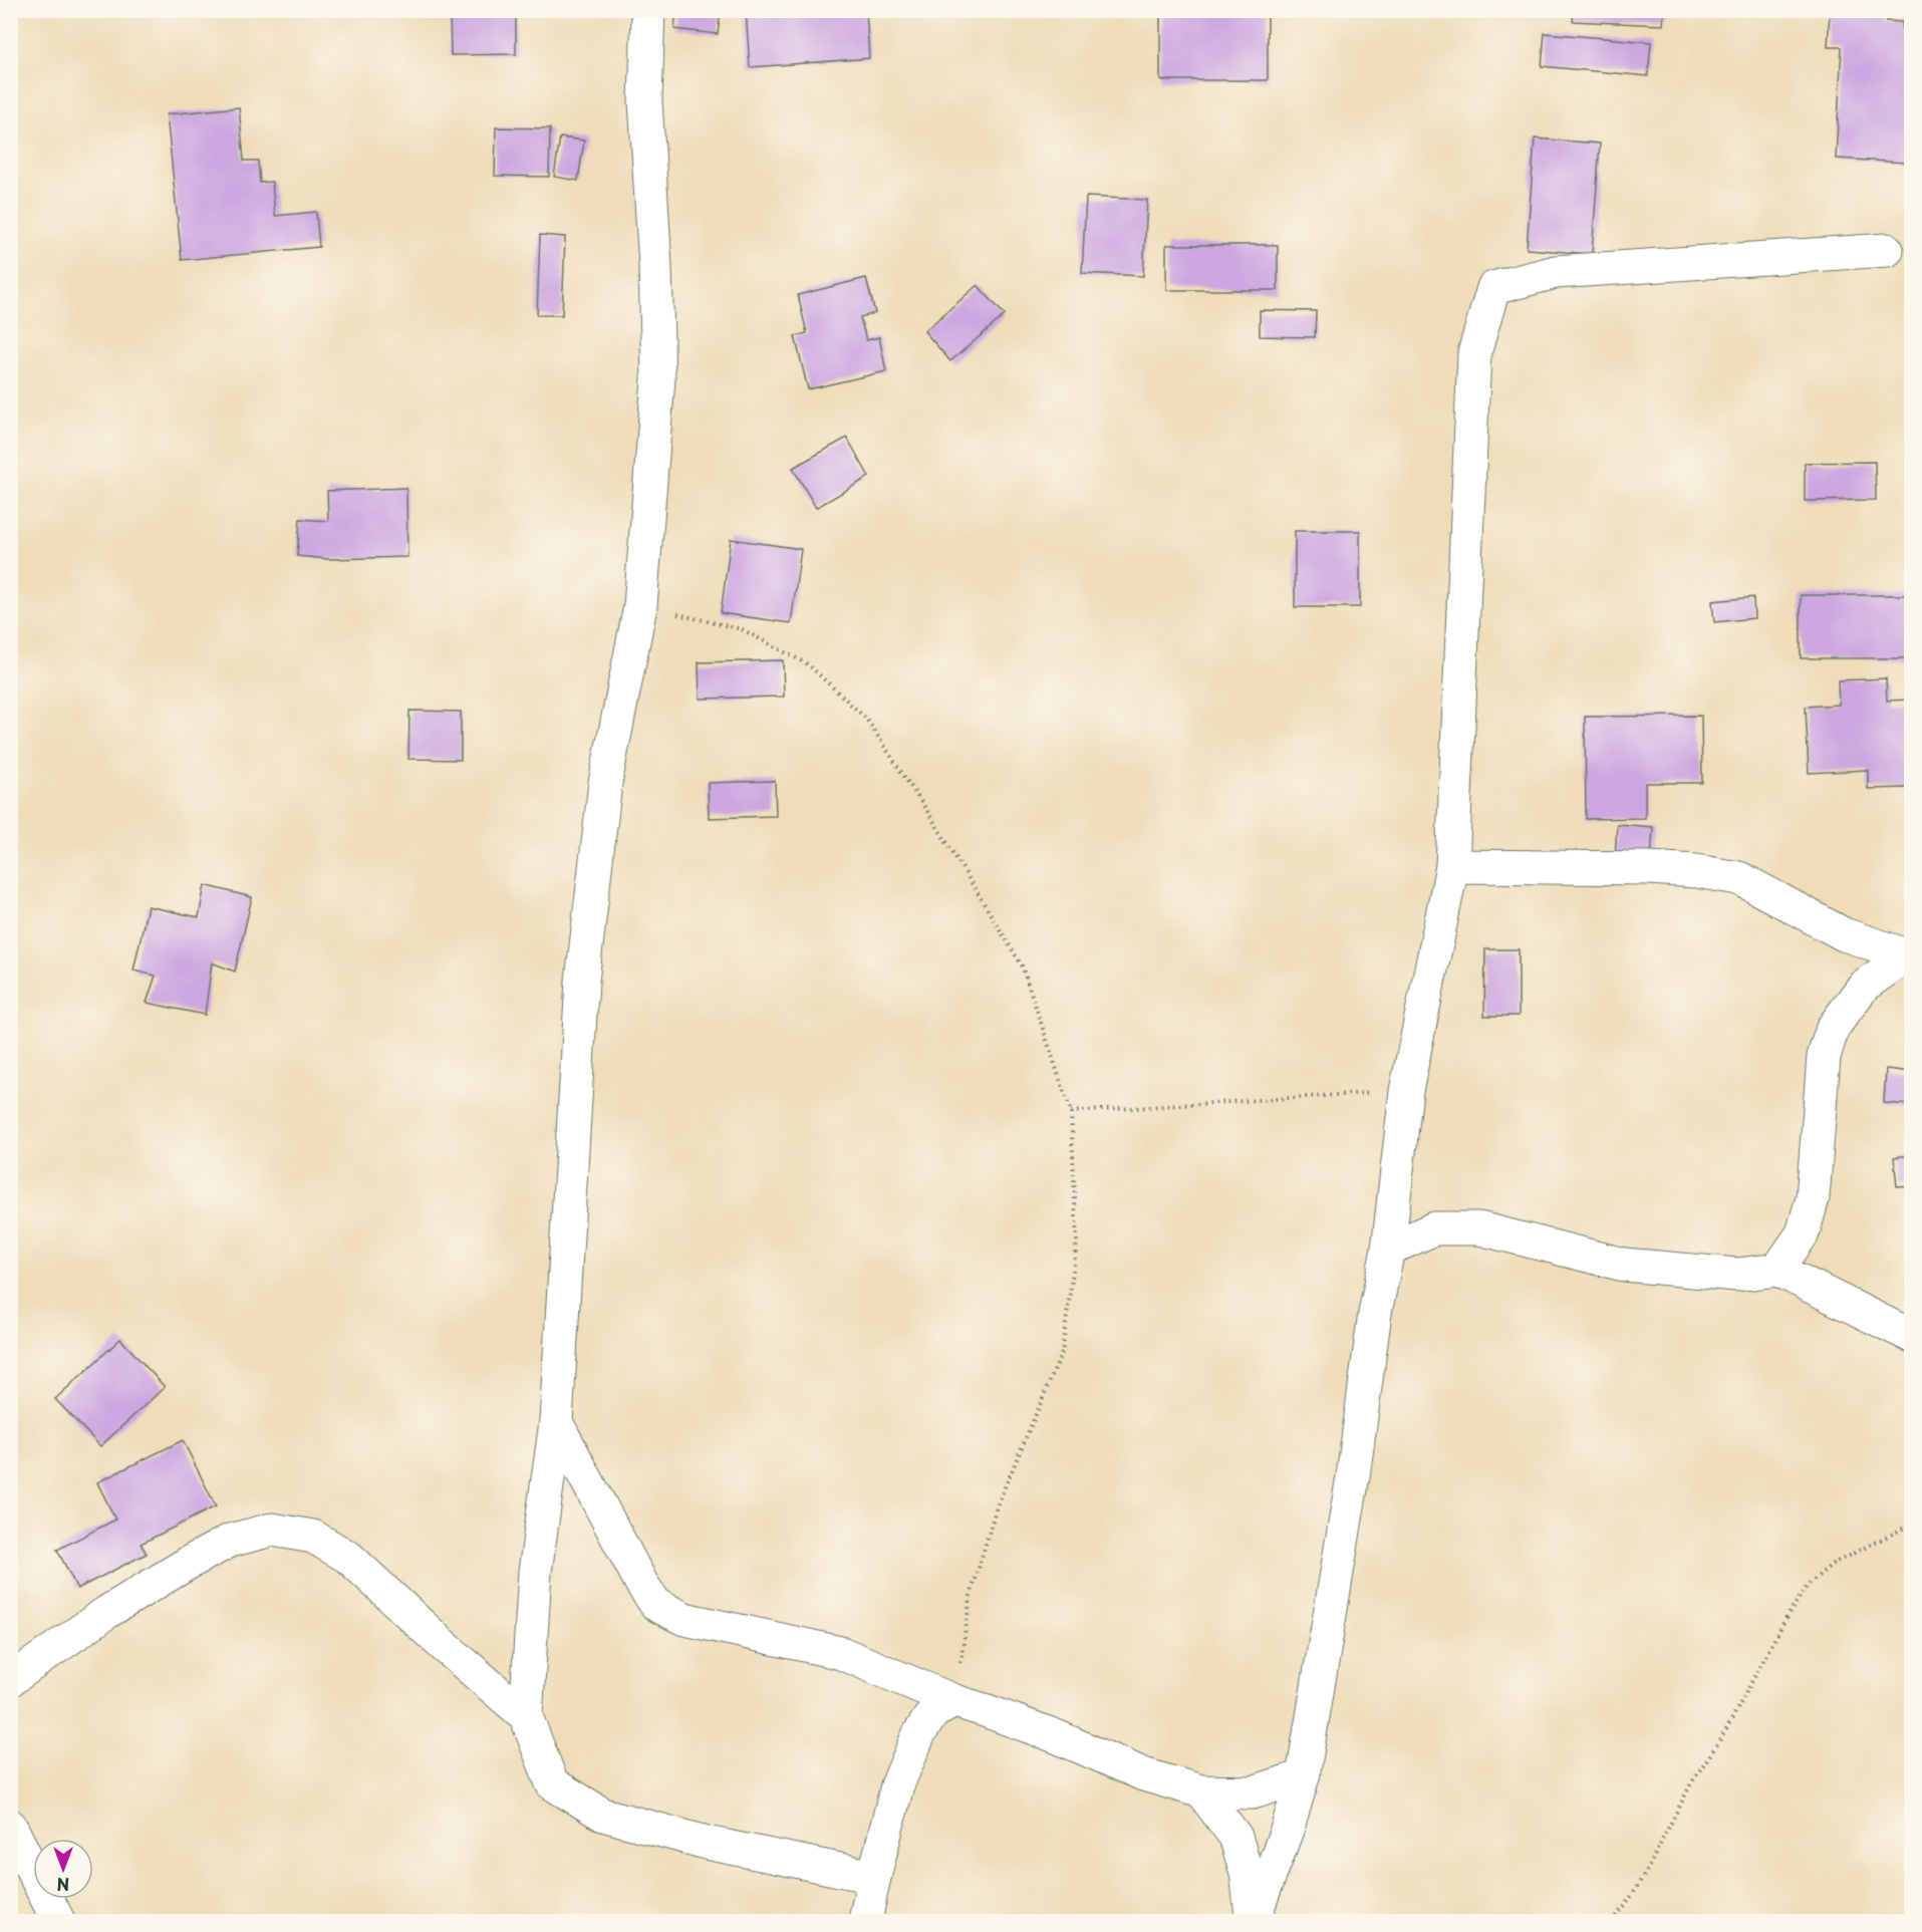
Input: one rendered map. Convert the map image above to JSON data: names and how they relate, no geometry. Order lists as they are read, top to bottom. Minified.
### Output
{"north":"bottom"}
